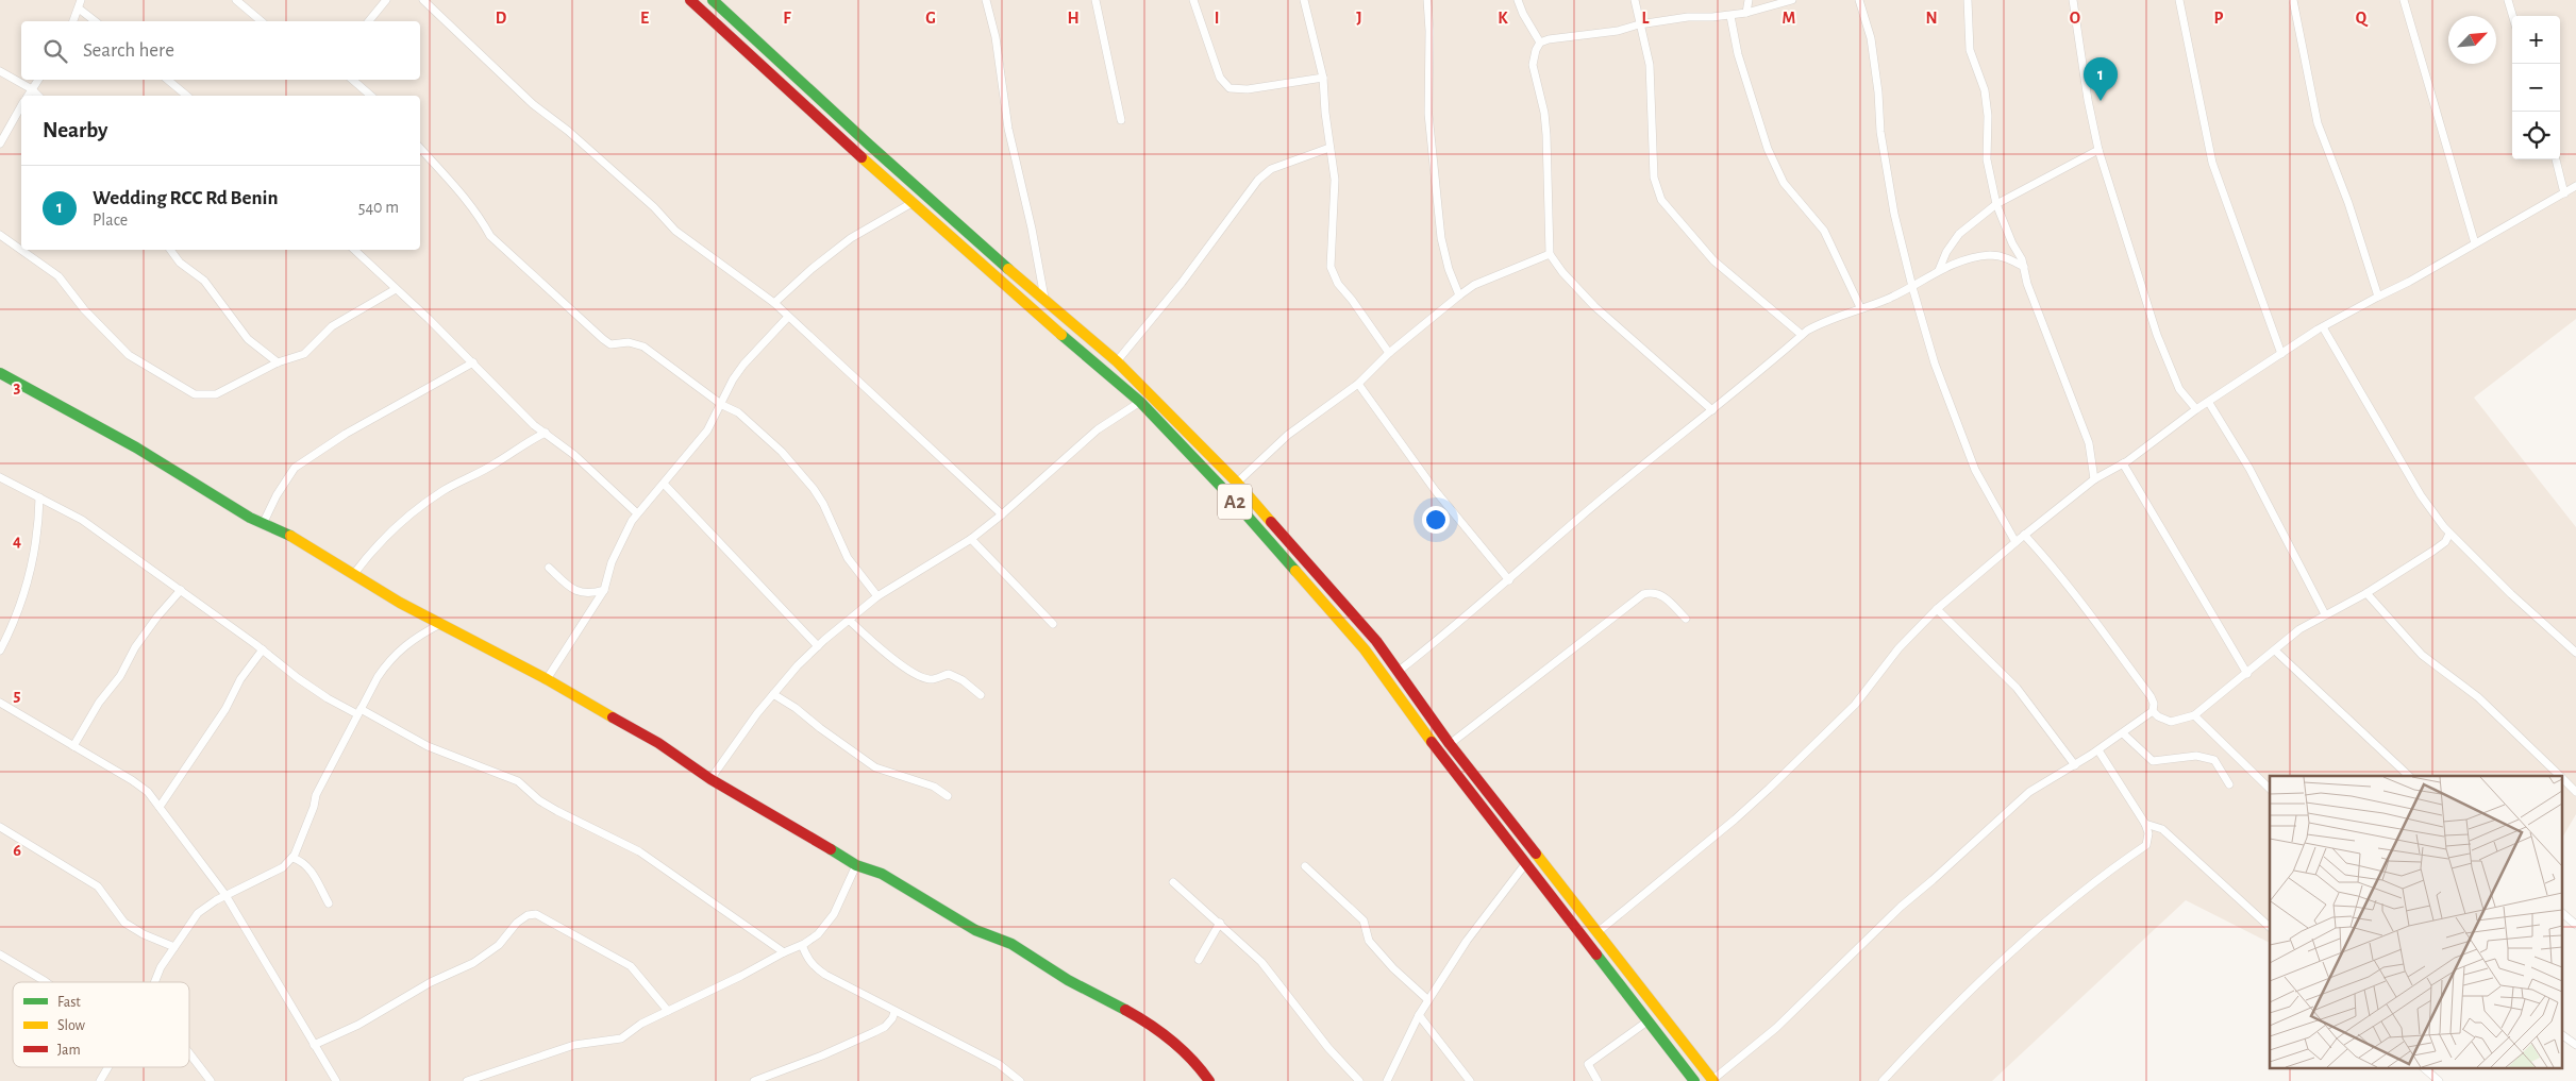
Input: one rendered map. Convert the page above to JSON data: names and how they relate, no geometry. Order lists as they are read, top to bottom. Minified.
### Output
{"streets":{"main road":["A2"]},"legend":["Fast","Slow","Jam"],"north":"top right","page":{"map_buttons":["+","−"],"search":"Search here","pins":"1","heading":"Nearby","list":[{"mark":"1","name":"Wedding RCC Rd Benin","note":"Place","value":"540 m"}]},"grid":{"columns":["D","E","F","G","H","I","J","K","L","M","N","O","P","Q"],"rows":["3","4","5","6"]}}
